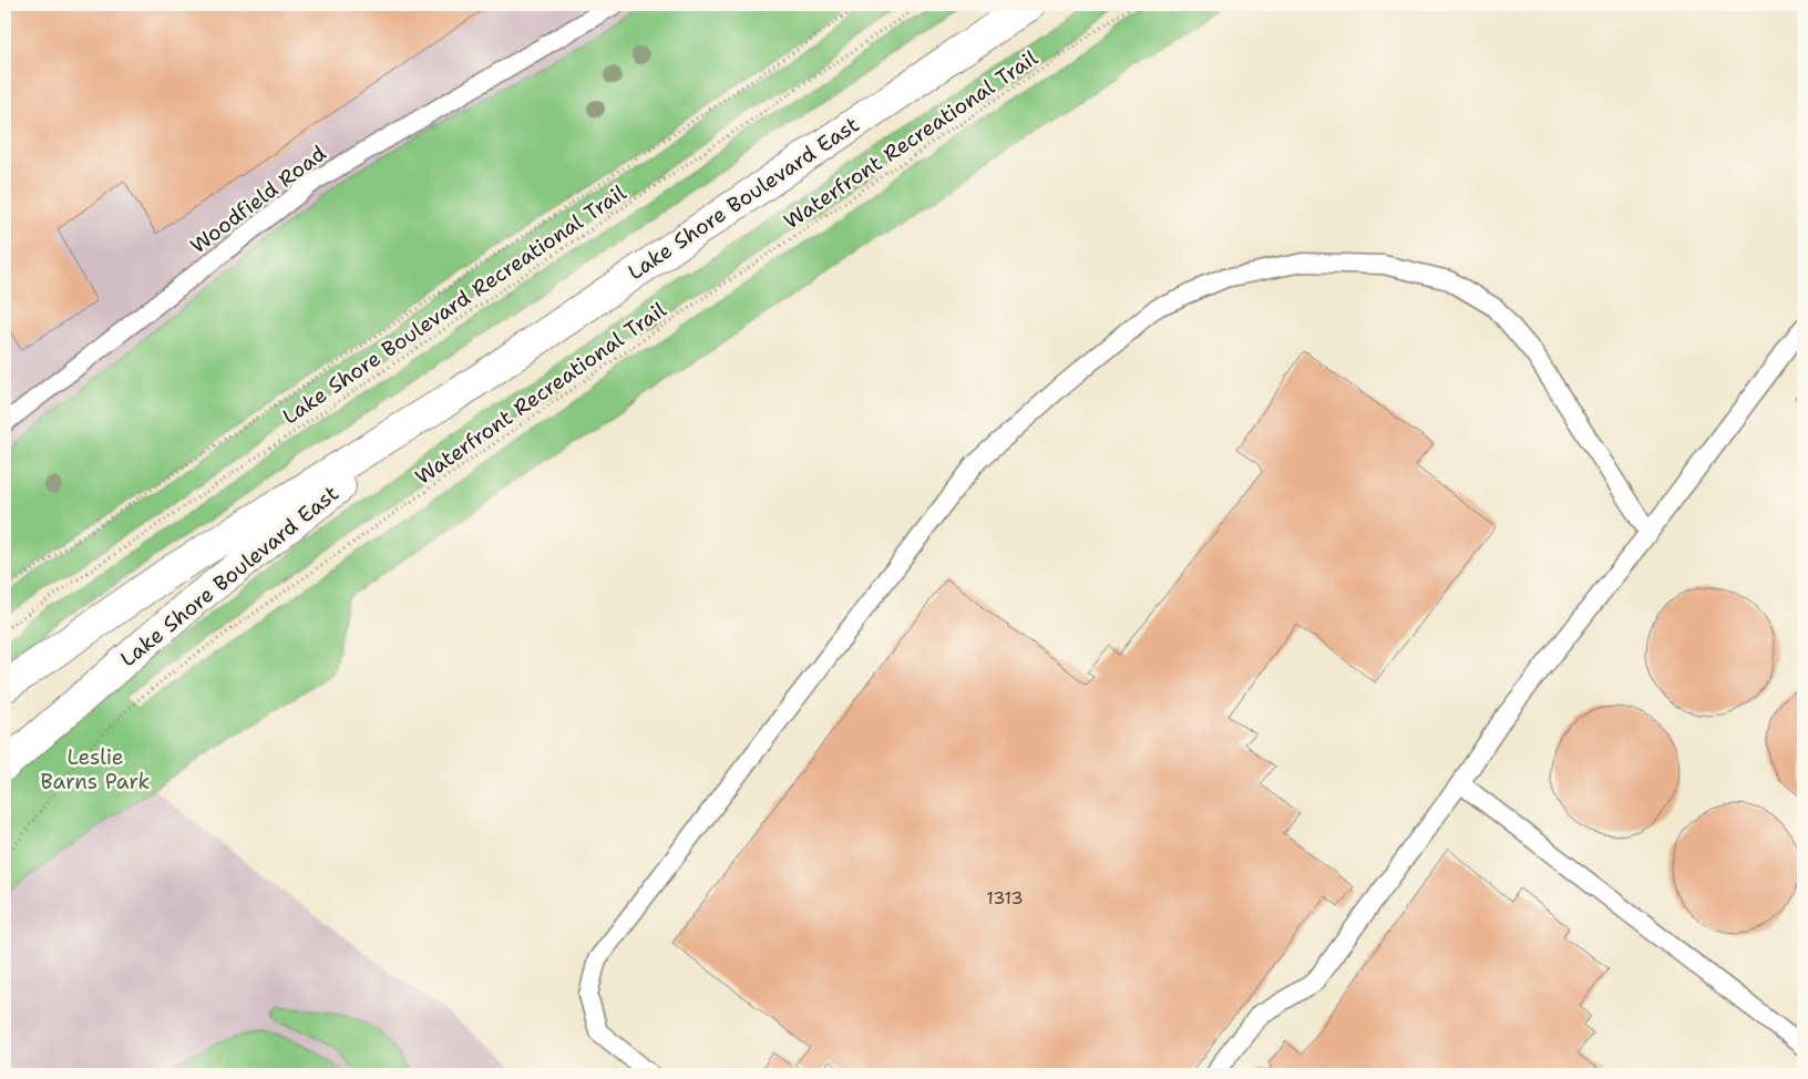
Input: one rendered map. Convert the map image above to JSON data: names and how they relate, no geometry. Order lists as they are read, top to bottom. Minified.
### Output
{"streets":{"highway":["Lake Shore Boulevard East"],"lane":["Woodfield Road"],"path":["Waterfront Recreational Trail","Lake Shore Boulevard Recreational Trail"]},"parks":["Leslie Barns Park"],"house_numbers":["1313"]}
